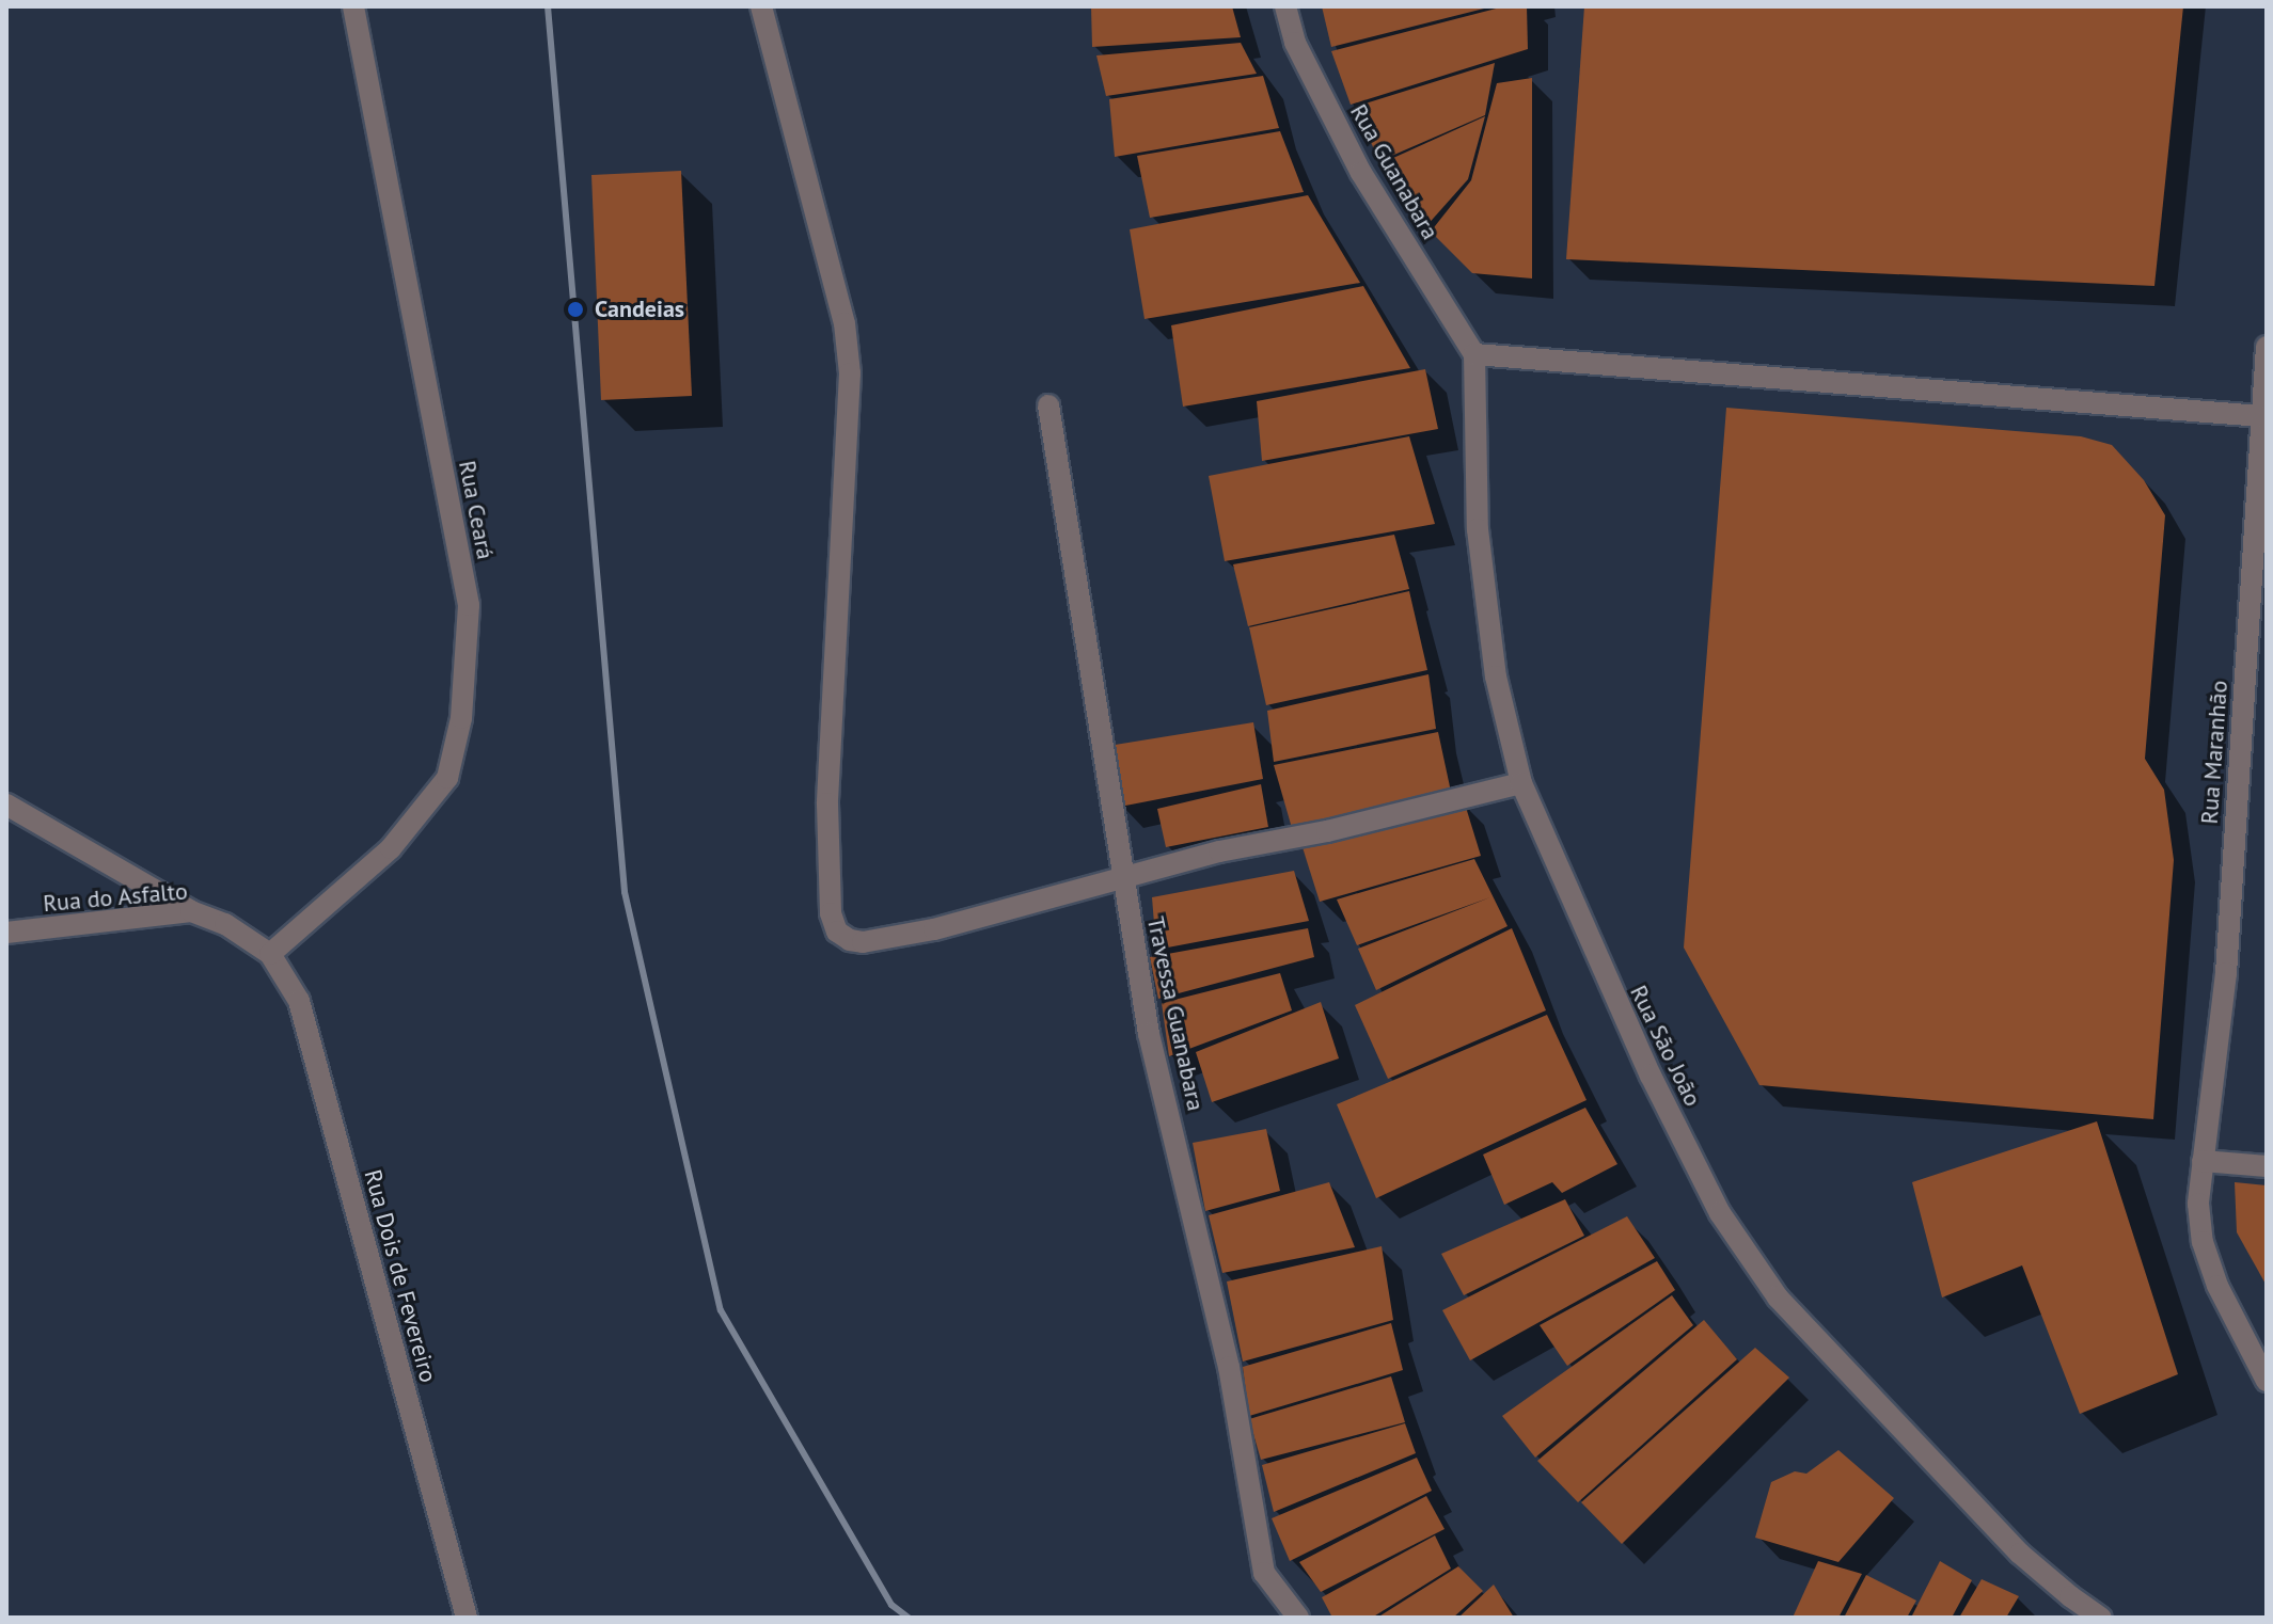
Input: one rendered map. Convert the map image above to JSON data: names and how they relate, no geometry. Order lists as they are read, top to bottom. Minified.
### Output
{"streets":{"street":["Rua Guanabara","Rua Ceará","Rua Maranhão","Rua do Asfalto","Travessa Guanabara","Rua São João","Rua Dois de Fevereiro"]},"crossings":[["Rua Guanabara","Rua São João"],["Rua Ceará","Rua do Asfalto"],["Rua Ceará","Rua Dois de Fevereiro"],["Rua do Asfalto","Rua Dois de Fevereiro"]],"places":["Candeias"]}
